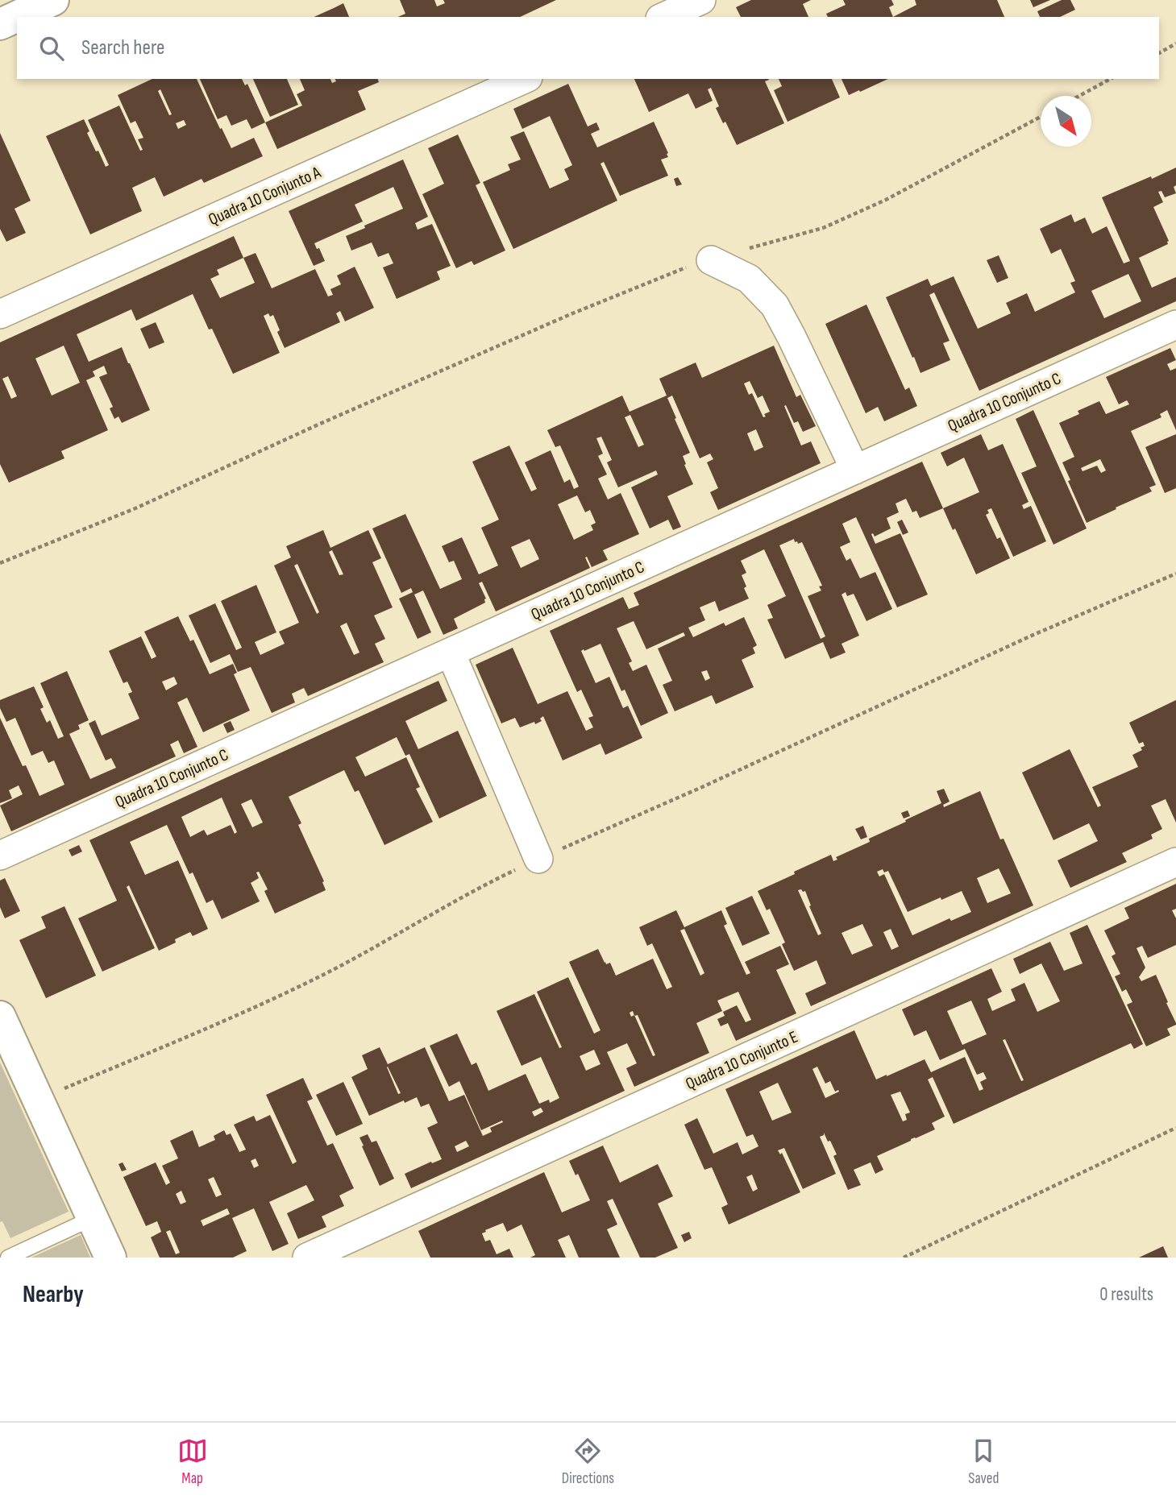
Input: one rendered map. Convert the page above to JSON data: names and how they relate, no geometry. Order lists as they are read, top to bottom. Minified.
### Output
{"streets":{"street":["Quadra 10 Conjunto A","Quadra 10 Conjunto C","Quadra 10 Conjunto E"]},"north":"bottom right","page":{"search":"Search here","heading":["Nearby","0 results"],"nav":["Map","Directions","Saved"]}}
